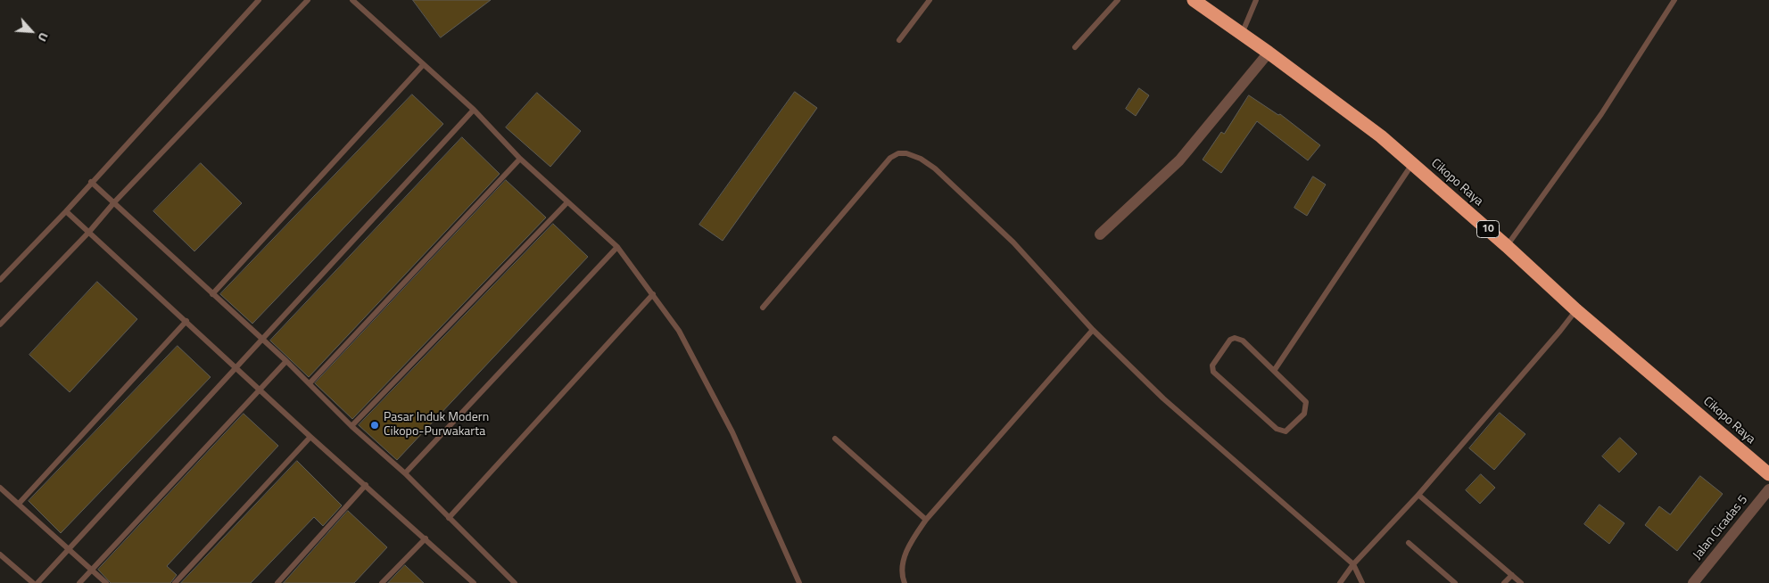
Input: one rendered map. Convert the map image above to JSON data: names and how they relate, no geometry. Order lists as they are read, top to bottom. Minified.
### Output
{"streets":{"highway":["Cikopo Raya","10"],"street":["Jalan Cicadas 5"]},"places":["Pasar Induk Modern Cikopo-Purwakarta"],"north":"bottom right"}
